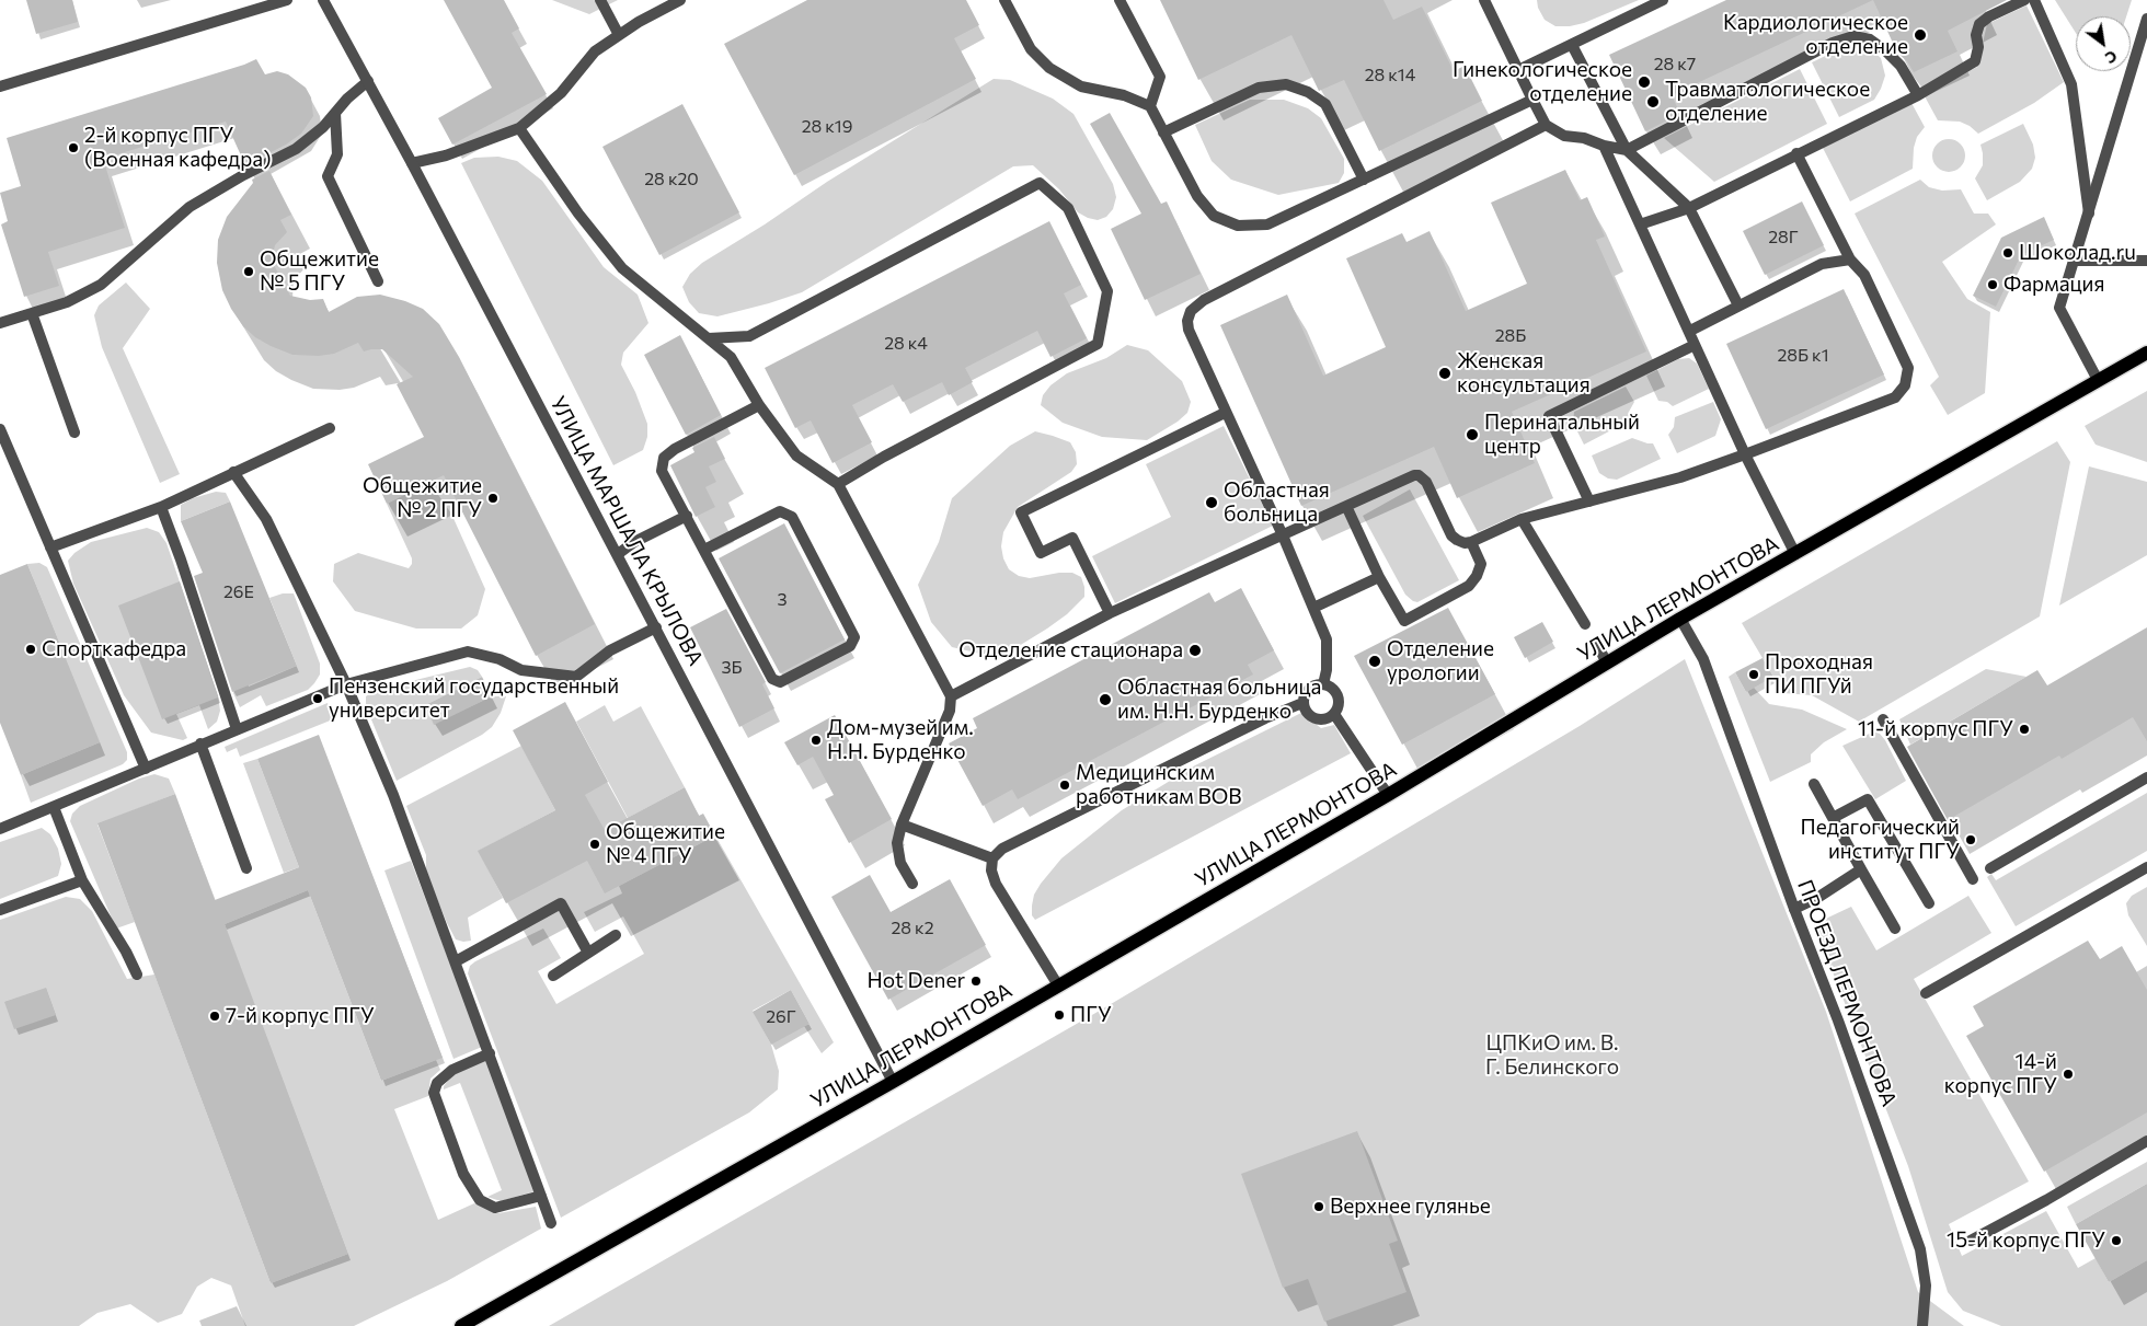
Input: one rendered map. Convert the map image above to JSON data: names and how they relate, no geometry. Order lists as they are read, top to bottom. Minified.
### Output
{"streets":{"main road":["УЛИЦА ЛЕРМОНТОВА"],"street":["УЛИЦА МАРШАЛА КРЫЛОВА","ПРОЕЗД ЛЕРМОНТОВА"]},"crossings":[["УЛИЦА МАРШАЛА КРЫЛОВА","УЛИЦА ЛЕРМОНТОВА"],["УЛИЦА ЛЕРМОНТОВА","ПРОЕЗД ЛЕРМОНТОВА"]],"parks":["ЦПКиО им. В. Г. Белинского"],"places":["Кардиологическое отделение","Гинекологическое отделение","Травматологическое отделение","2-й корпус ПГУ (Военная кафедра)","Шоколад.ru","Общежитие № 5 ПГУ","Фармация","Женская консультация","Перинатальный центр","Общежитие № 2 ПГУ","Областная больница","Спорткафедра","Отделение стационара","Отделение урологии","Проходная ПИ ПГУй","Пензенский государственный университет","Областная больница им. Н.Н. Бурденко","11-й корпус ПГУ","Дом-музей им. Н.Н. Бурденко","Медицинским работникам ВОВ","Педагогический институт ПГУ","Общежитие № 4 ПГУ","Hot Dener","ПГУ","7-й корпус ПГУ","14-й корпус ПГУ","Верхнее гулянье","15-й корпус ПГУ"],"house_numbers":["28 к7","28 к14","28 к19","28 к20","28Г","28Б","28 к4","28Б к1","26Е","3","3Б","28 к2","26Г"],"north":"bottom right"}
